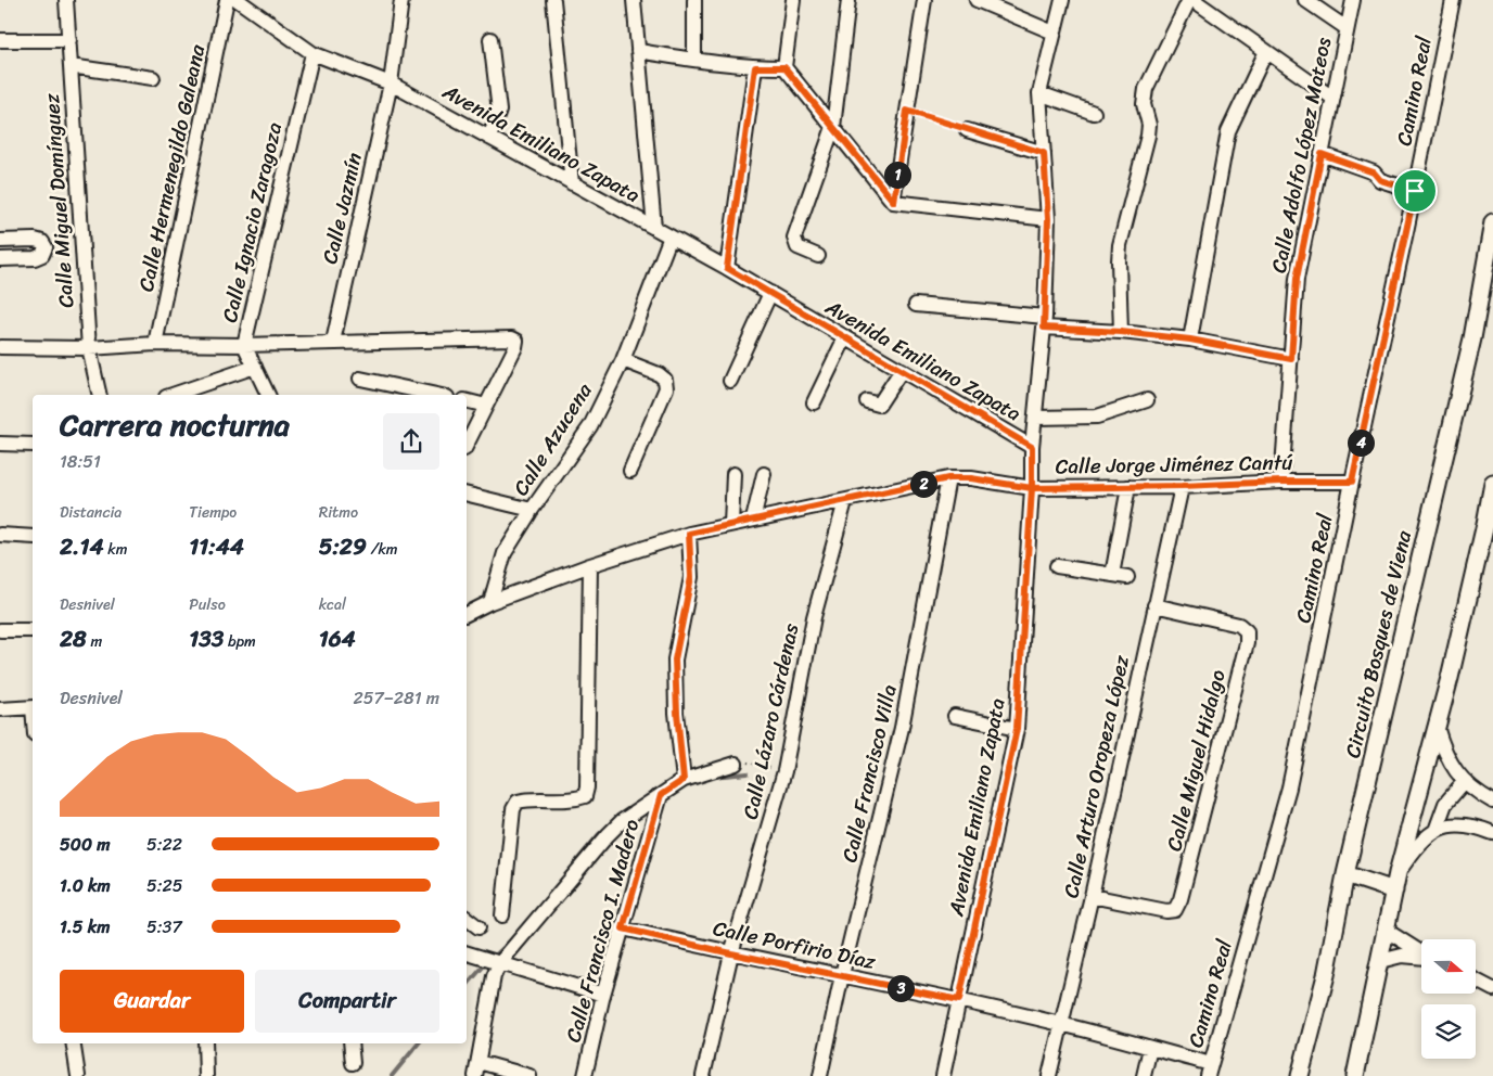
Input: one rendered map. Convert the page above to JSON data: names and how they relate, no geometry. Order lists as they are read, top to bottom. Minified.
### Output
{"streets":{"main road":["Circuito Bosques de Viena"],"street":["Camino Real","Avenida Emiliano Zapata","Calle Adolfo López Mateos","Calle Hermenegildo Galeana","Calle Miguel Domínguez","Calle Jazmín","Calle Ignacio Zaragoza","Calle Azucena","Calle Jorge Jiménez Cantú","Calle Lázaro Cárdenas","Calle Miguel Hidalgo","Calle Francisco Villa","Calle Arturo Oropeza López","Calle Francisco I. Madero","Calle Porfirio Díaz"]},"crossings":[["Camino Real","Calle Jorge Jiménez Cantú"],["Camino Real","Calle Porfirio Díaz"],["Avenida Emiliano Zapata","Calle Jazmín"],["Avenida Emiliano Zapata","Calle Ignacio Zaragoza"],["Avenida Emiliano Zapata","Calle Azucena"],["Avenida Emiliano Zapata","Calle Jorge Jiménez Cantú"],["Avenida Emiliano Zapata","Calle Porfirio Díaz"],["Calle Adolfo López Mateos","Calle Jorge Jiménez Cantú"],["Calle Azucena","Calle Jorge Jiménez Cantú"],["Calle Jorge Jiménez Cantú","Calle Lázaro Cárdenas"],["Calle Jorge Jiménez Cantú","Calle Francisco Villa"],["Calle Jorge Jiménez Cantú","Calle Arturo Oropeza López"],["Calle Lázaro Cárdenas","Calle Porfirio Díaz"],["Calle Miguel Hidalgo","Calle Arturo Oropeza López"],["Calle Francisco Villa","Calle Porfirio Díaz"],["Calle Arturo Oropeza López","Calle Porfirio Díaz"],["Calle Francisco I. Madero","Calle Porfirio Díaz"]],"north":"right","page":{"pins":["1","4","2","3"],"heading":["Carrera nocturna","18:51"],"stats":[["Distancia","2.14 km"],["Tiempo","11:44"],["Ritmo","5:29 /km"],["Desnivel","28 m"],["Pulso","133 bpm"],["kcal","164"]],"chart":["Desnivel","257–281 m"],"list":[{"name":"500 m","note":"5:22"},{"name":"1.0 km","note":"5:25"},{"name":"1.5 km","note":"5:37"}],"buttons":["Guardar","Compartir"]}}
